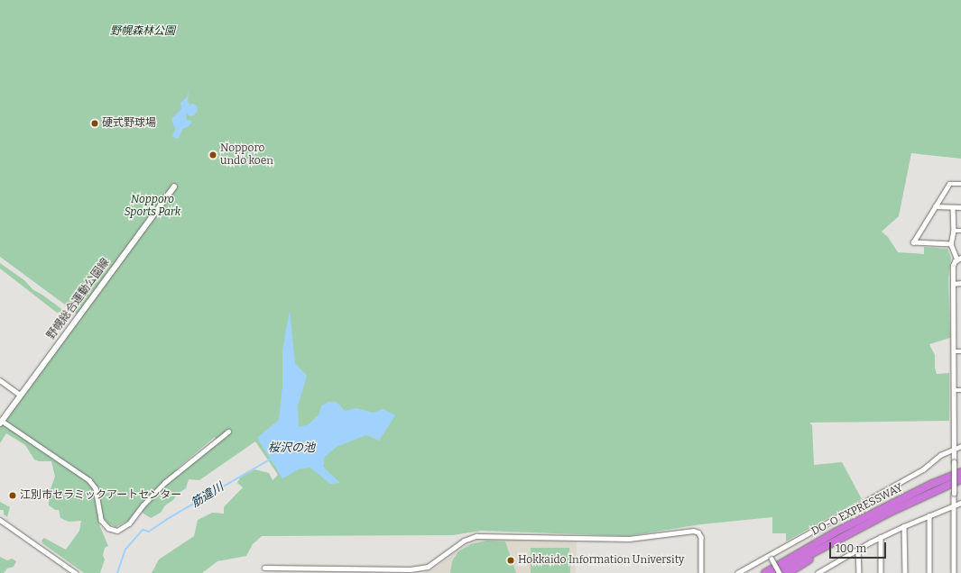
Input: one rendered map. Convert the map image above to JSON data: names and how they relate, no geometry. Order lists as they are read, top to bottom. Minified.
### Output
{"streets":{"highway":["DO-O EXPRESSWAY"],"main road":["野幌総合運動公園線"]},"water":["桜沢の池","筋違川"],"parks":["野幌森林公園","Nopporo Sports Park"],"places":["硬式野球場","Nopporo undo koen","江別市セラミックアートセンター","Hokkaido Information University"],"scale_bar":"100 m"}
